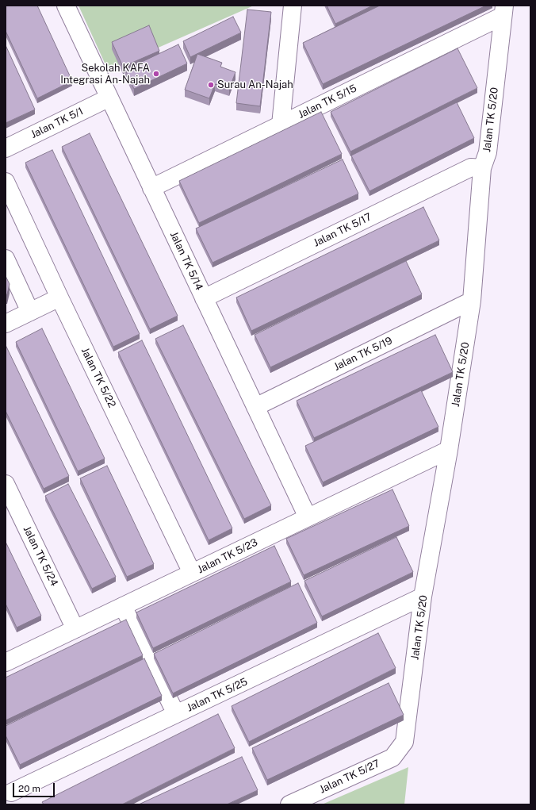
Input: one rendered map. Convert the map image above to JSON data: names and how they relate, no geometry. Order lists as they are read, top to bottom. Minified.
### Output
{"streets":{"street":["Jalan TK 5/15","Jalan TK 5/20","Jalan TK 5/1","Jalan TK 5/17","Jalan TK 5/14","Jalan TK 5/19","Jalan TK 5/22","Jalan TK 5/24","Jalan TK 5/23","Jalan TK 5/25","Jalan TK 5/27"]},"crossings":[["Jalan TK 5/15","Jalan TK 5/20"],["Jalan TK 5/15","Jalan TK 5/14"],["Jalan TK 5/20","Jalan TK 5/17"],["Jalan TK 5/20","Jalan TK 5/19"],["Jalan TK 5/20","Jalan TK 5/23"],["Jalan TK 5/20","Jalan TK 5/25"],["Jalan TK 5/20","Jalan TK 5/27"],["Jalan TK 5/1","Jalan TK 5/14"],["Jalan TK 5/17","Jalan TK 5/14"],["Jalan TK 5/14","Jalan TK 5/19"],["Jalan TK 5/14","Jalan TK 5/23"],["Jalan TK 5/22","Jalan TK 5/23"],["Jalan TK 5/24","Jalan TK 5/23"]],"places":["Sekolah KAFA Integrasi An-Najah","Surau An-Najah"],"scale_bar":"20 m"}
